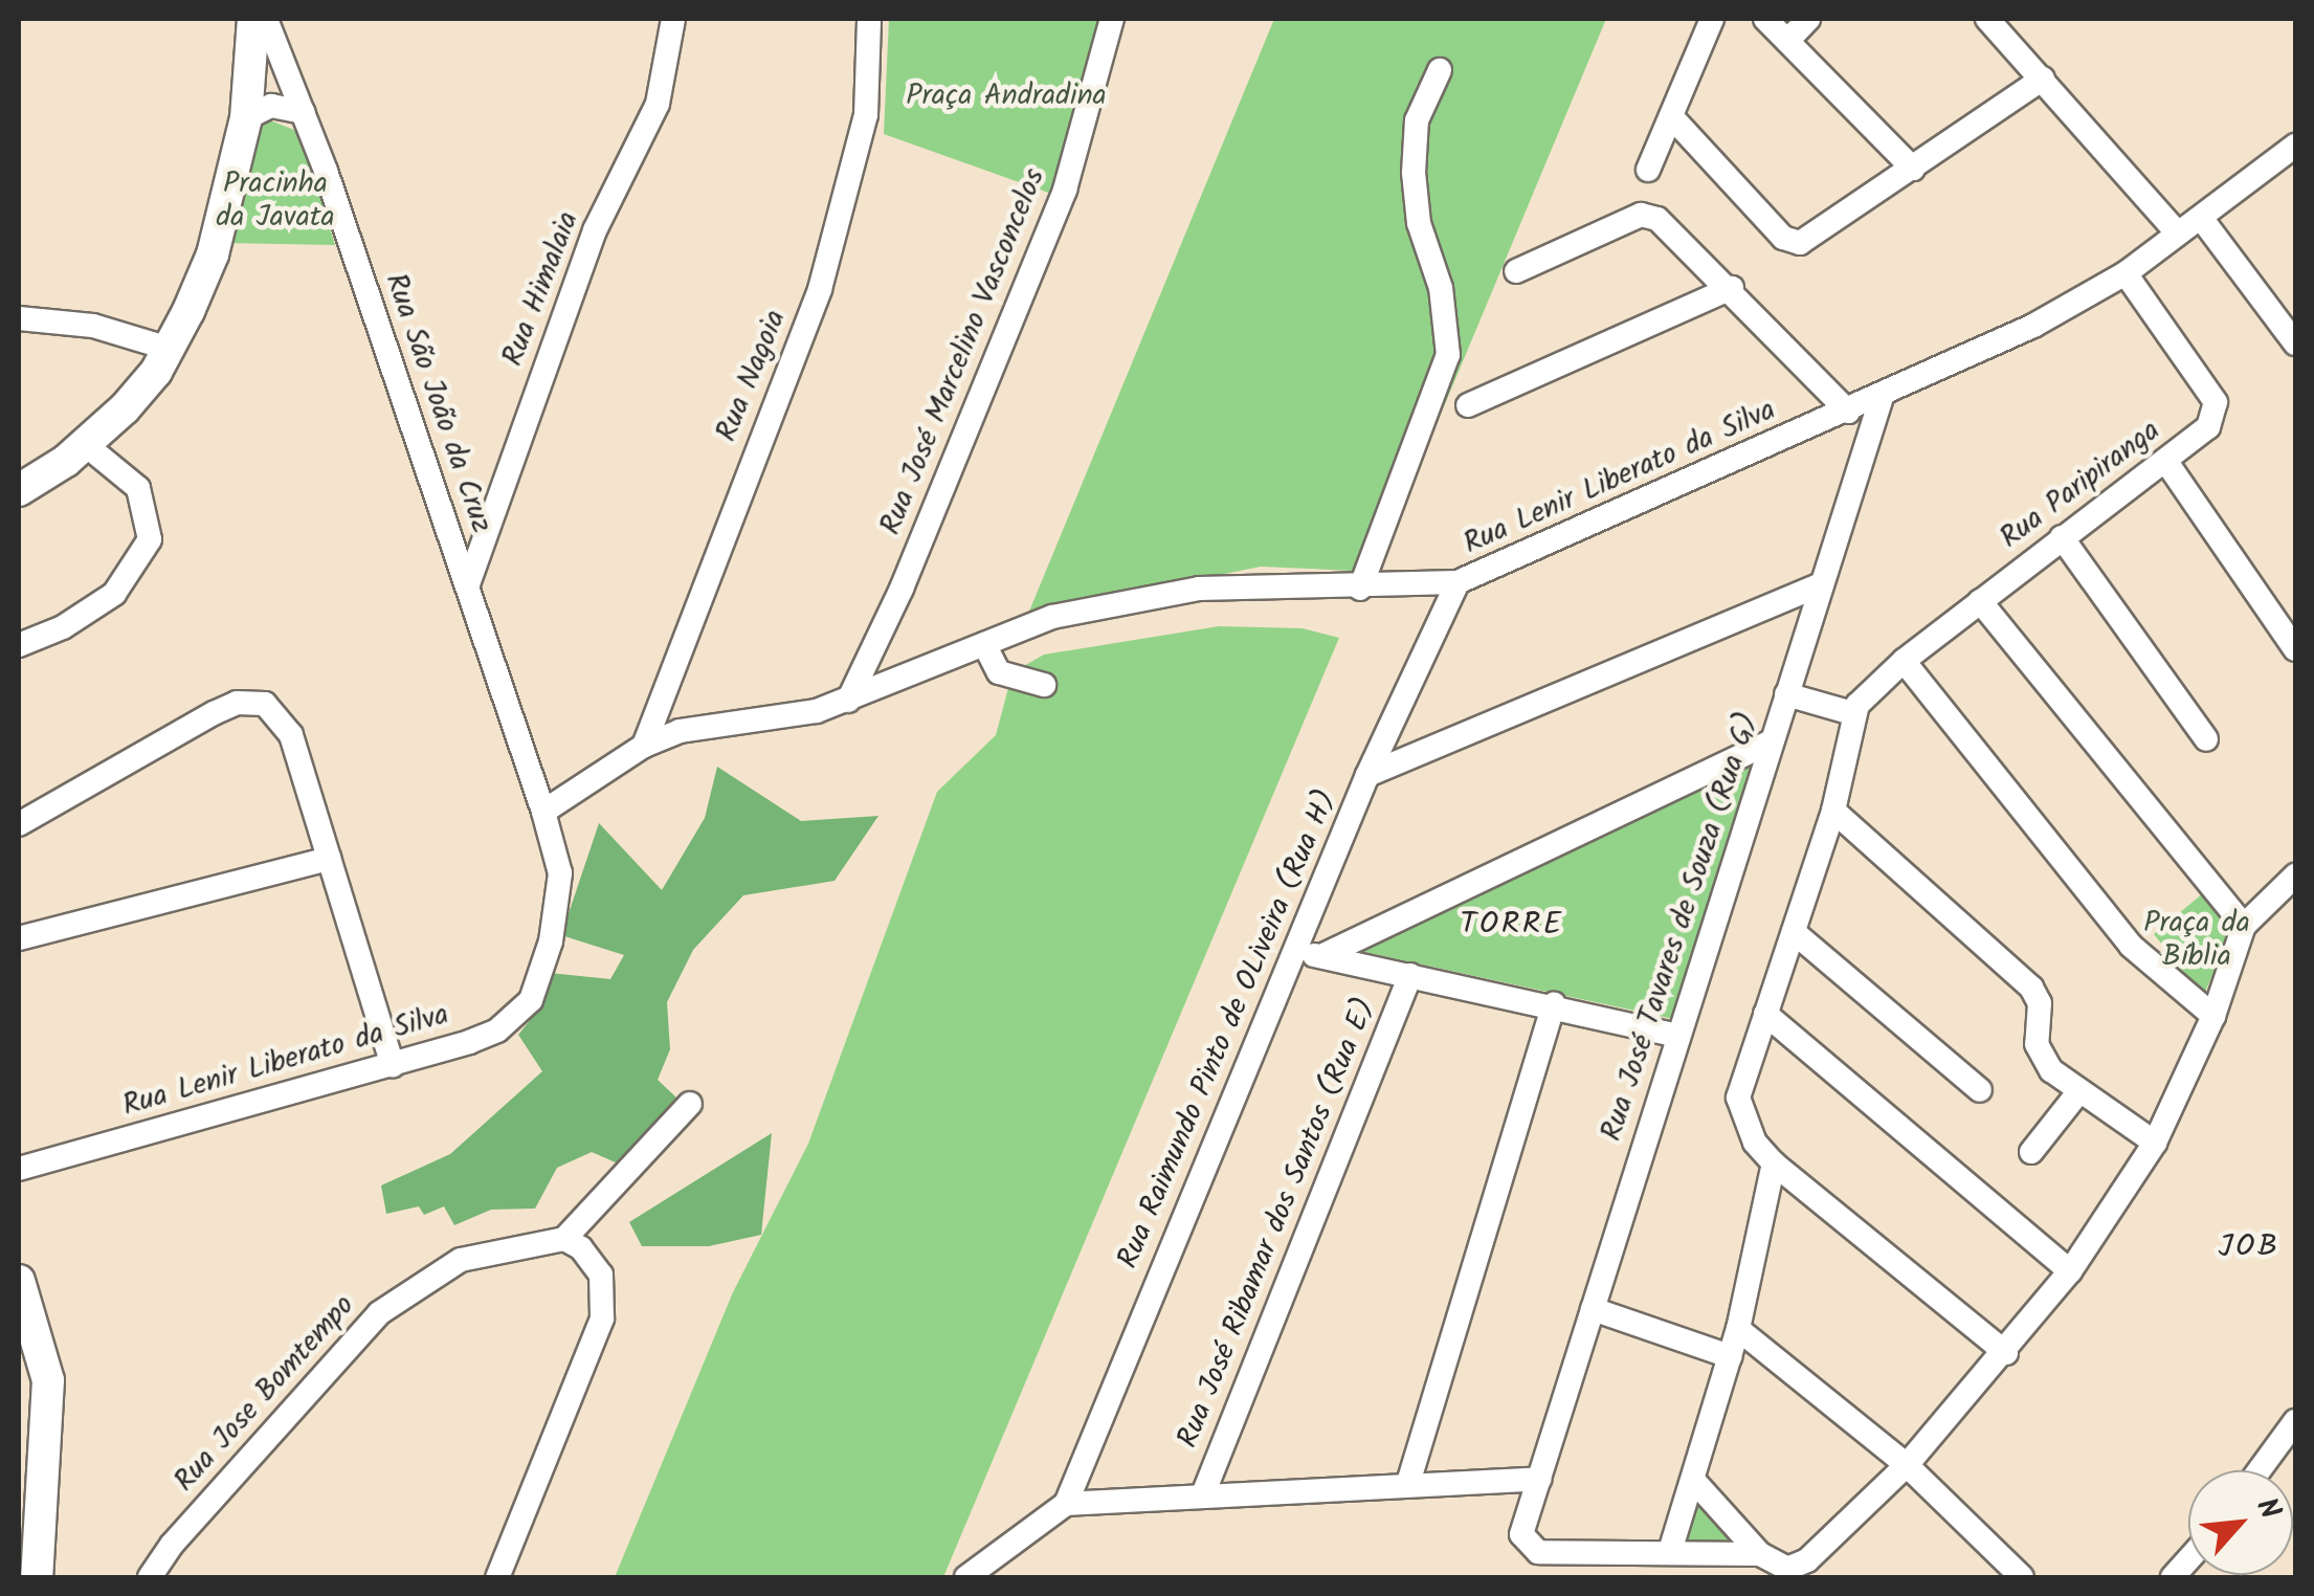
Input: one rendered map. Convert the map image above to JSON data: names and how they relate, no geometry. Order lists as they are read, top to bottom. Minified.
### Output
{"streets":{"street":["Rua Himalaia","Rua José Marcelino Vasconcelos","Rua Nagoia","Rua São João da Cruz","Rua Lenir Liberato da Silva","Rua Paripiranga","Rua José Tavares de Souza (Rua G)","Rua Raimundo Pinto de OLiveira (Rua H)","Rua José Ribamar dos Santos (Rua E)","Rua Jose Bomtempo"]},"crossings":[["Rua Himalaia","Rua São João da Cruz"],["Rua José Marcelino Vasconcelos","Rua Lenir Liberato da Silva"],["Rua Nagoia","Rua Lenir Liberato da Silva"],["Rua São João da Cruz","Rua Lenir Liberato da Silva"],["Rua Lenir Liberato da Silva","Rua Paripiranga"],["Rua Lenir Liberato da Silva","Rua José Tavares de Souza (Rua G)"],["Rua Lenir Liberato da Silva","Rua Raimundo Pinto de OLiveira (Rua H)"]],"districts":["TORRE","JOB"],"parks":["Praça Andradina","Pracinha da Javata","Praça da Bíblia"],"north":"top right"}
